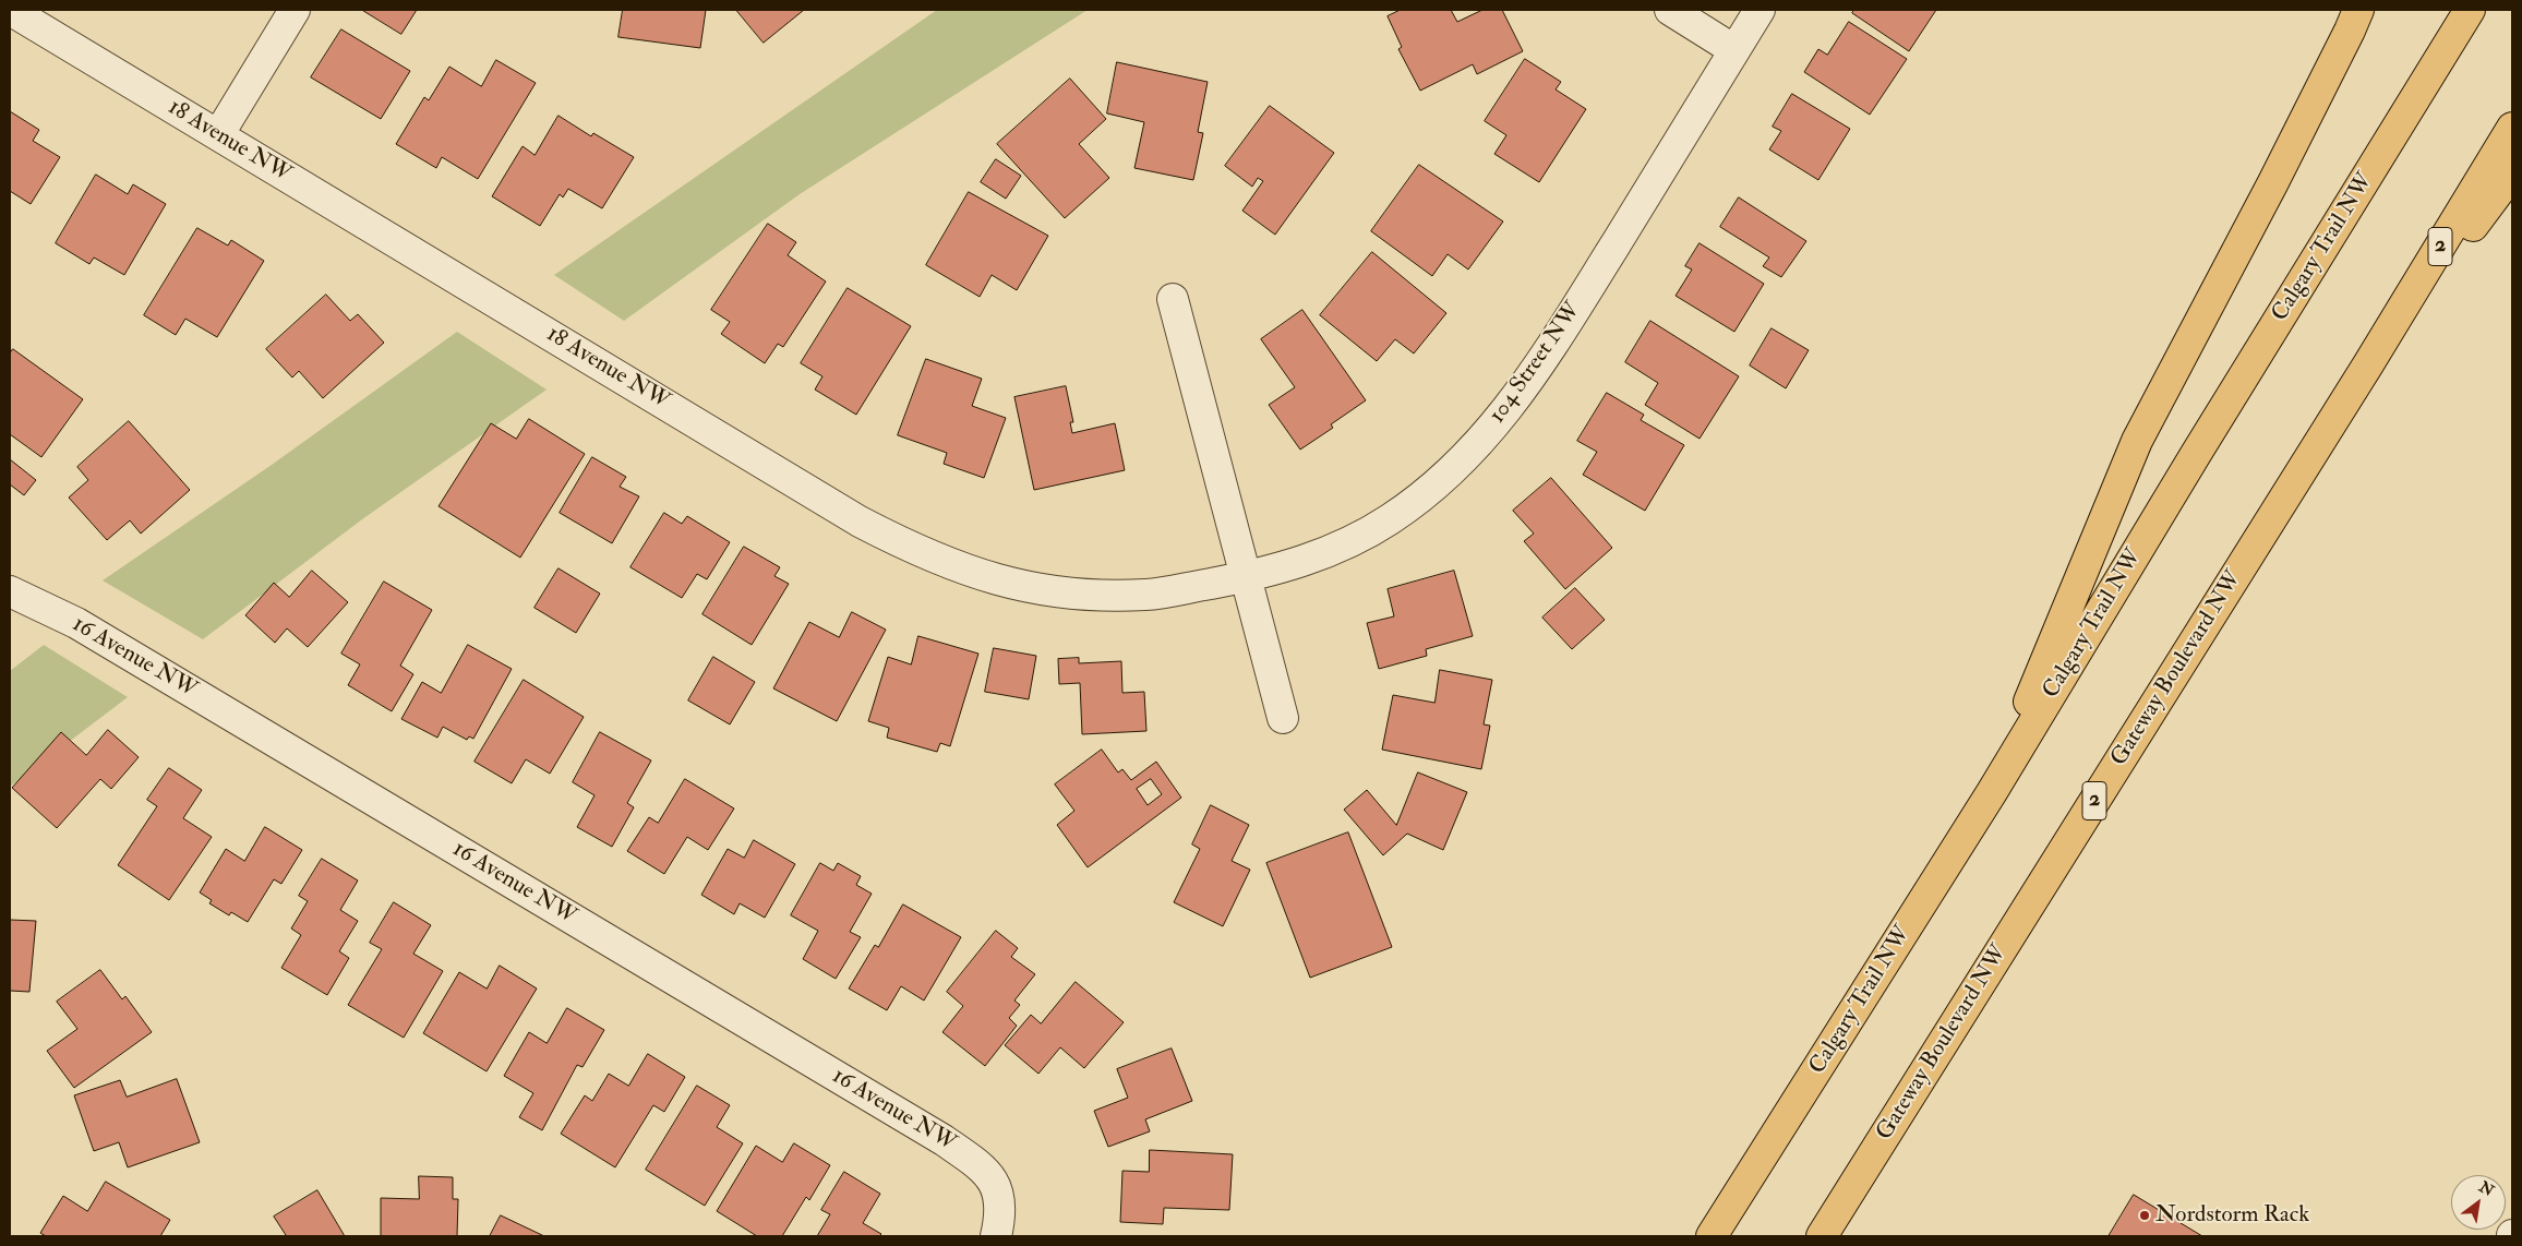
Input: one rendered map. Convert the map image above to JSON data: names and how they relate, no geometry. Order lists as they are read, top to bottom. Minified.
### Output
{"streets":{"highway":["2","Calgary Trail NW","Gateway Boulevard NW"],"street":["18 Avenue NW","104 Street NW","16 Avenue NW"]},"crossings":[["18 Avenue NW","104 Street NW"]],"places":["Nordstorm Rack"],"north":"top right"}
